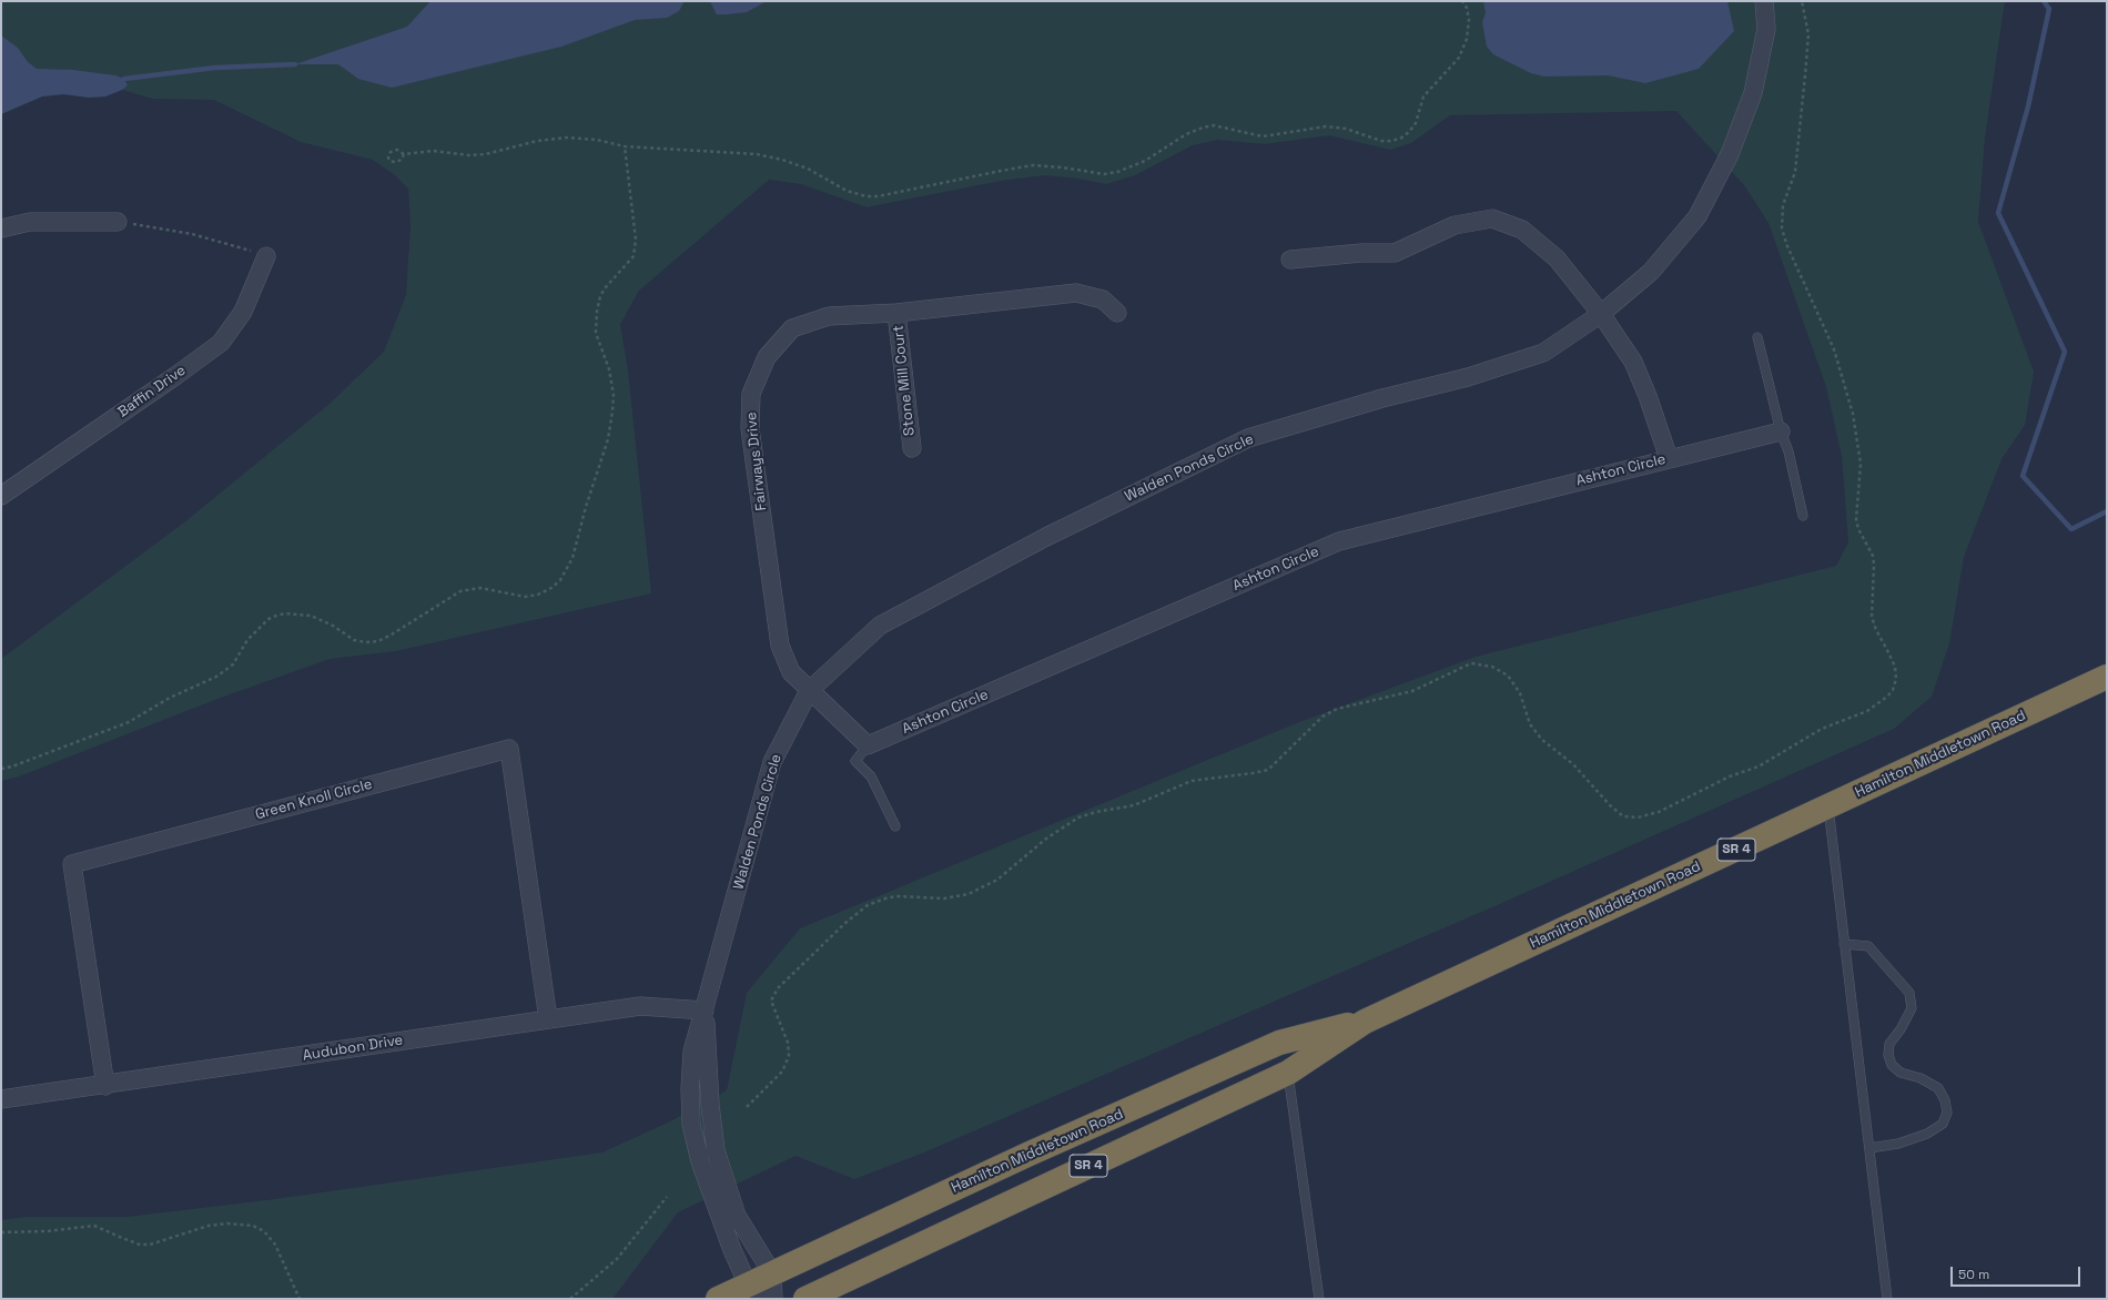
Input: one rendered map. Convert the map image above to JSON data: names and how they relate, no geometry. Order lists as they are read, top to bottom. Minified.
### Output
{"streets":{"highway":["Hamilton Middletown Road","SR 4"],"street":["Stone Mill Court","Baffin Drive","Fairways Drive","Walden Ponds Circle","Ashton Circle","Green Knoll Circle","Audubon Drive"]},"crossings":[["Stone Mill Court","Fairways Drive"],["Fairways Drive","Walden Ponds Circle"],["Walden Ponds Circle","Hamilton Middletown Road"],["Walden Ponds Circle","Audubon Drive"],["Green Knoll Circle","Audubon Drive"]],"scale_bar":"50 m"}
